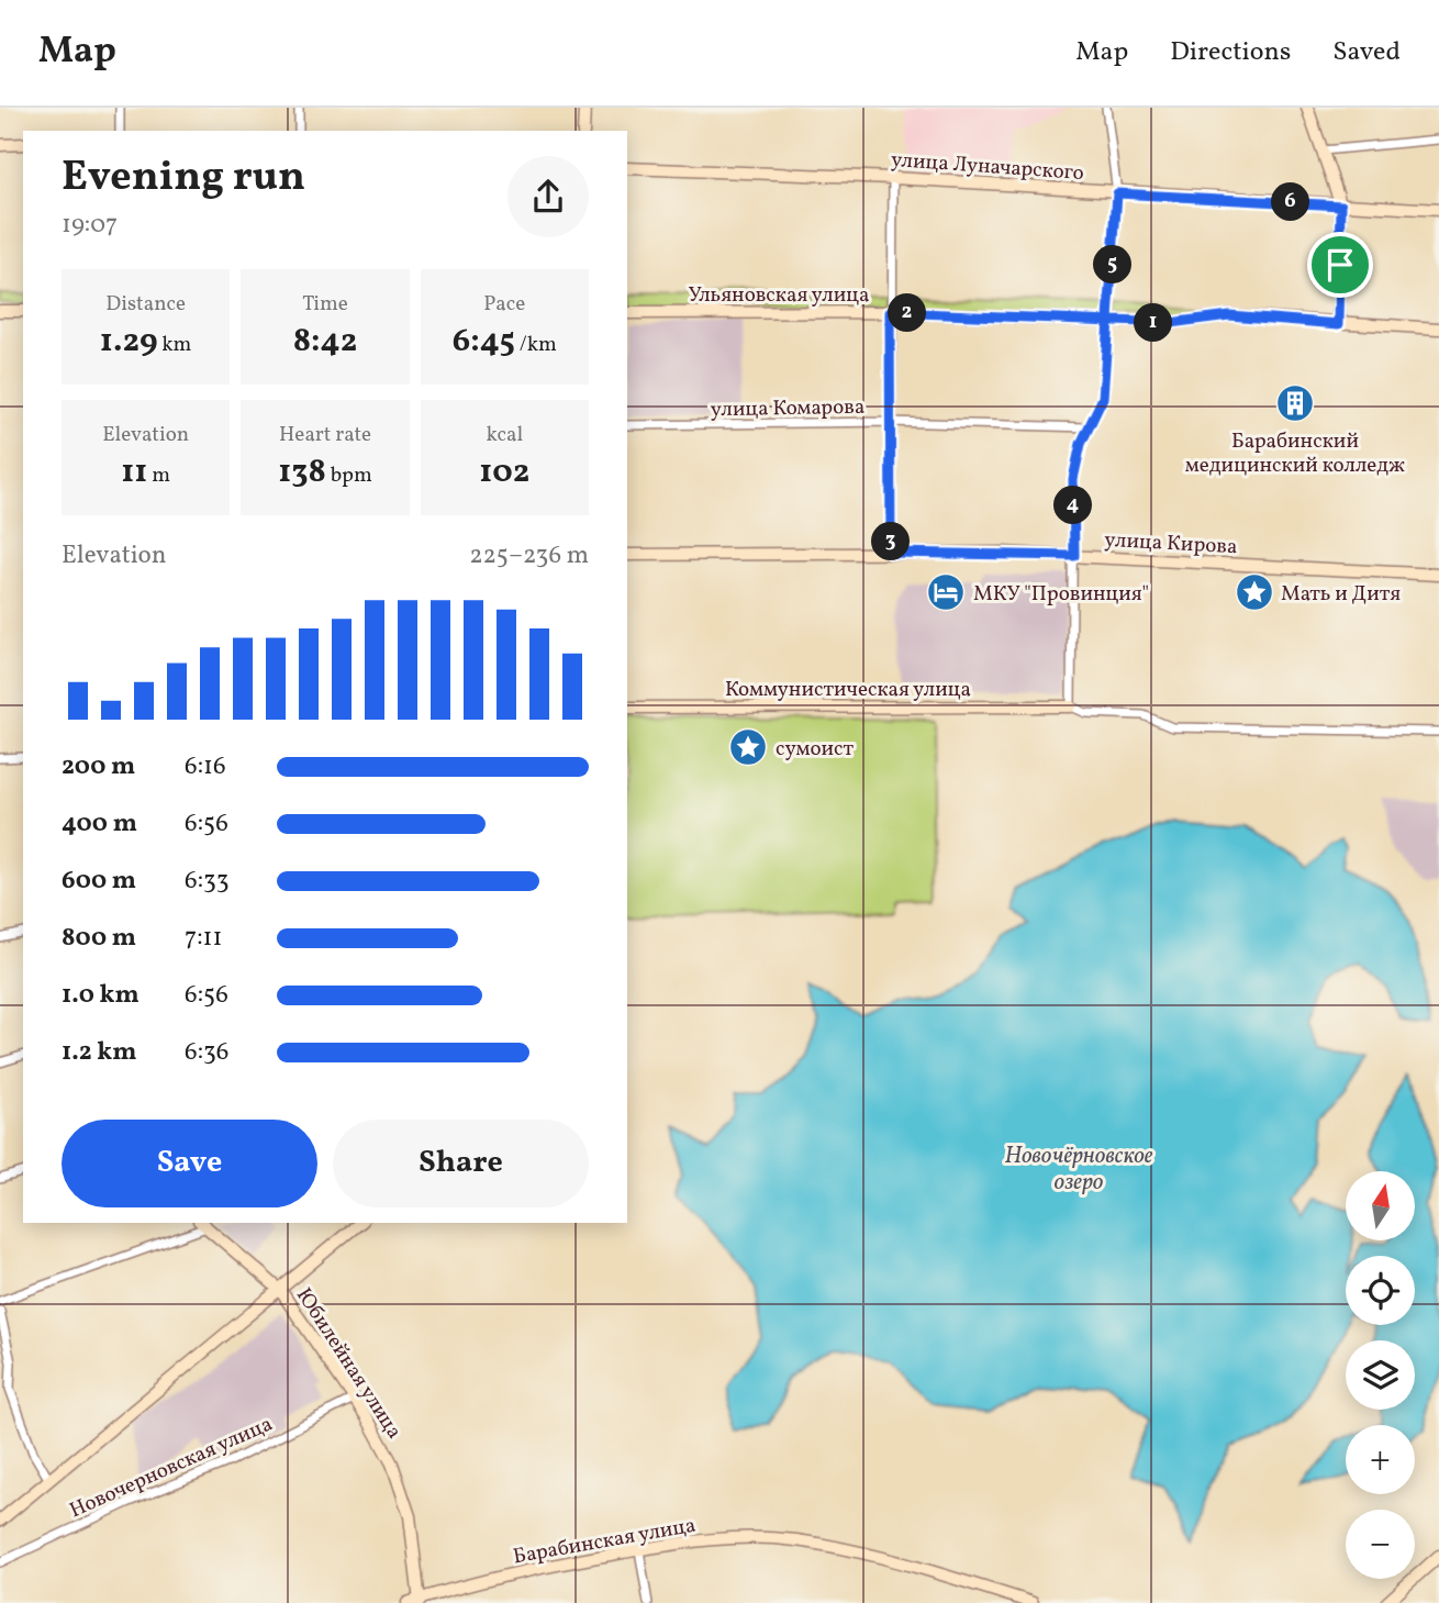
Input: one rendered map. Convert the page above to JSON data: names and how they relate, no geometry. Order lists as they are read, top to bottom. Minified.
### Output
{"streets":{"street":["улица Луначарского","Ульяновская улица","улица Комарова","улица Кирова","Коммунистическая улица","Юбилейная улица","Новочерновская улица","Барабинская улица"]},"crossings":[["Юбилейная улица","Новочерновская улица"],["Юбилейная улица","Барабинская улица"]],"water":["Новочёрновское озеро"],"places":{"building":["Барабинский медицинский колледж"],"hotel":["МКУ \"Провинция\""],"place":["Мать и Дитя","сумоист"]},"north":"top","page":{"header":"Map","nav":["Map","Directions","Saved"],"heading":["Evening run","19:07"],"pins":["6","5","2","1","4","3"],"stats":[["Distance","1.29 km"],["Time","8:42"],["Pace","6:45 /km"],["Elevation","11 m"],["Heart rate","138 bpm"],["kcal","102"]],"chart":["Elevation","225–236 m"],"list":[{"name":"200 m","note":"6:16"},{"name":"400 m","note":"6:56"},{"name":"600 m","note":"6:33"},{"name":"800 m","note":"7:11"},{"name":"1.0 km","note":"6:56"},{"name":"1.2 km","note":"6:36"}],"buttons":["Save","Share"],"map_buttons":["+","−"]}}
